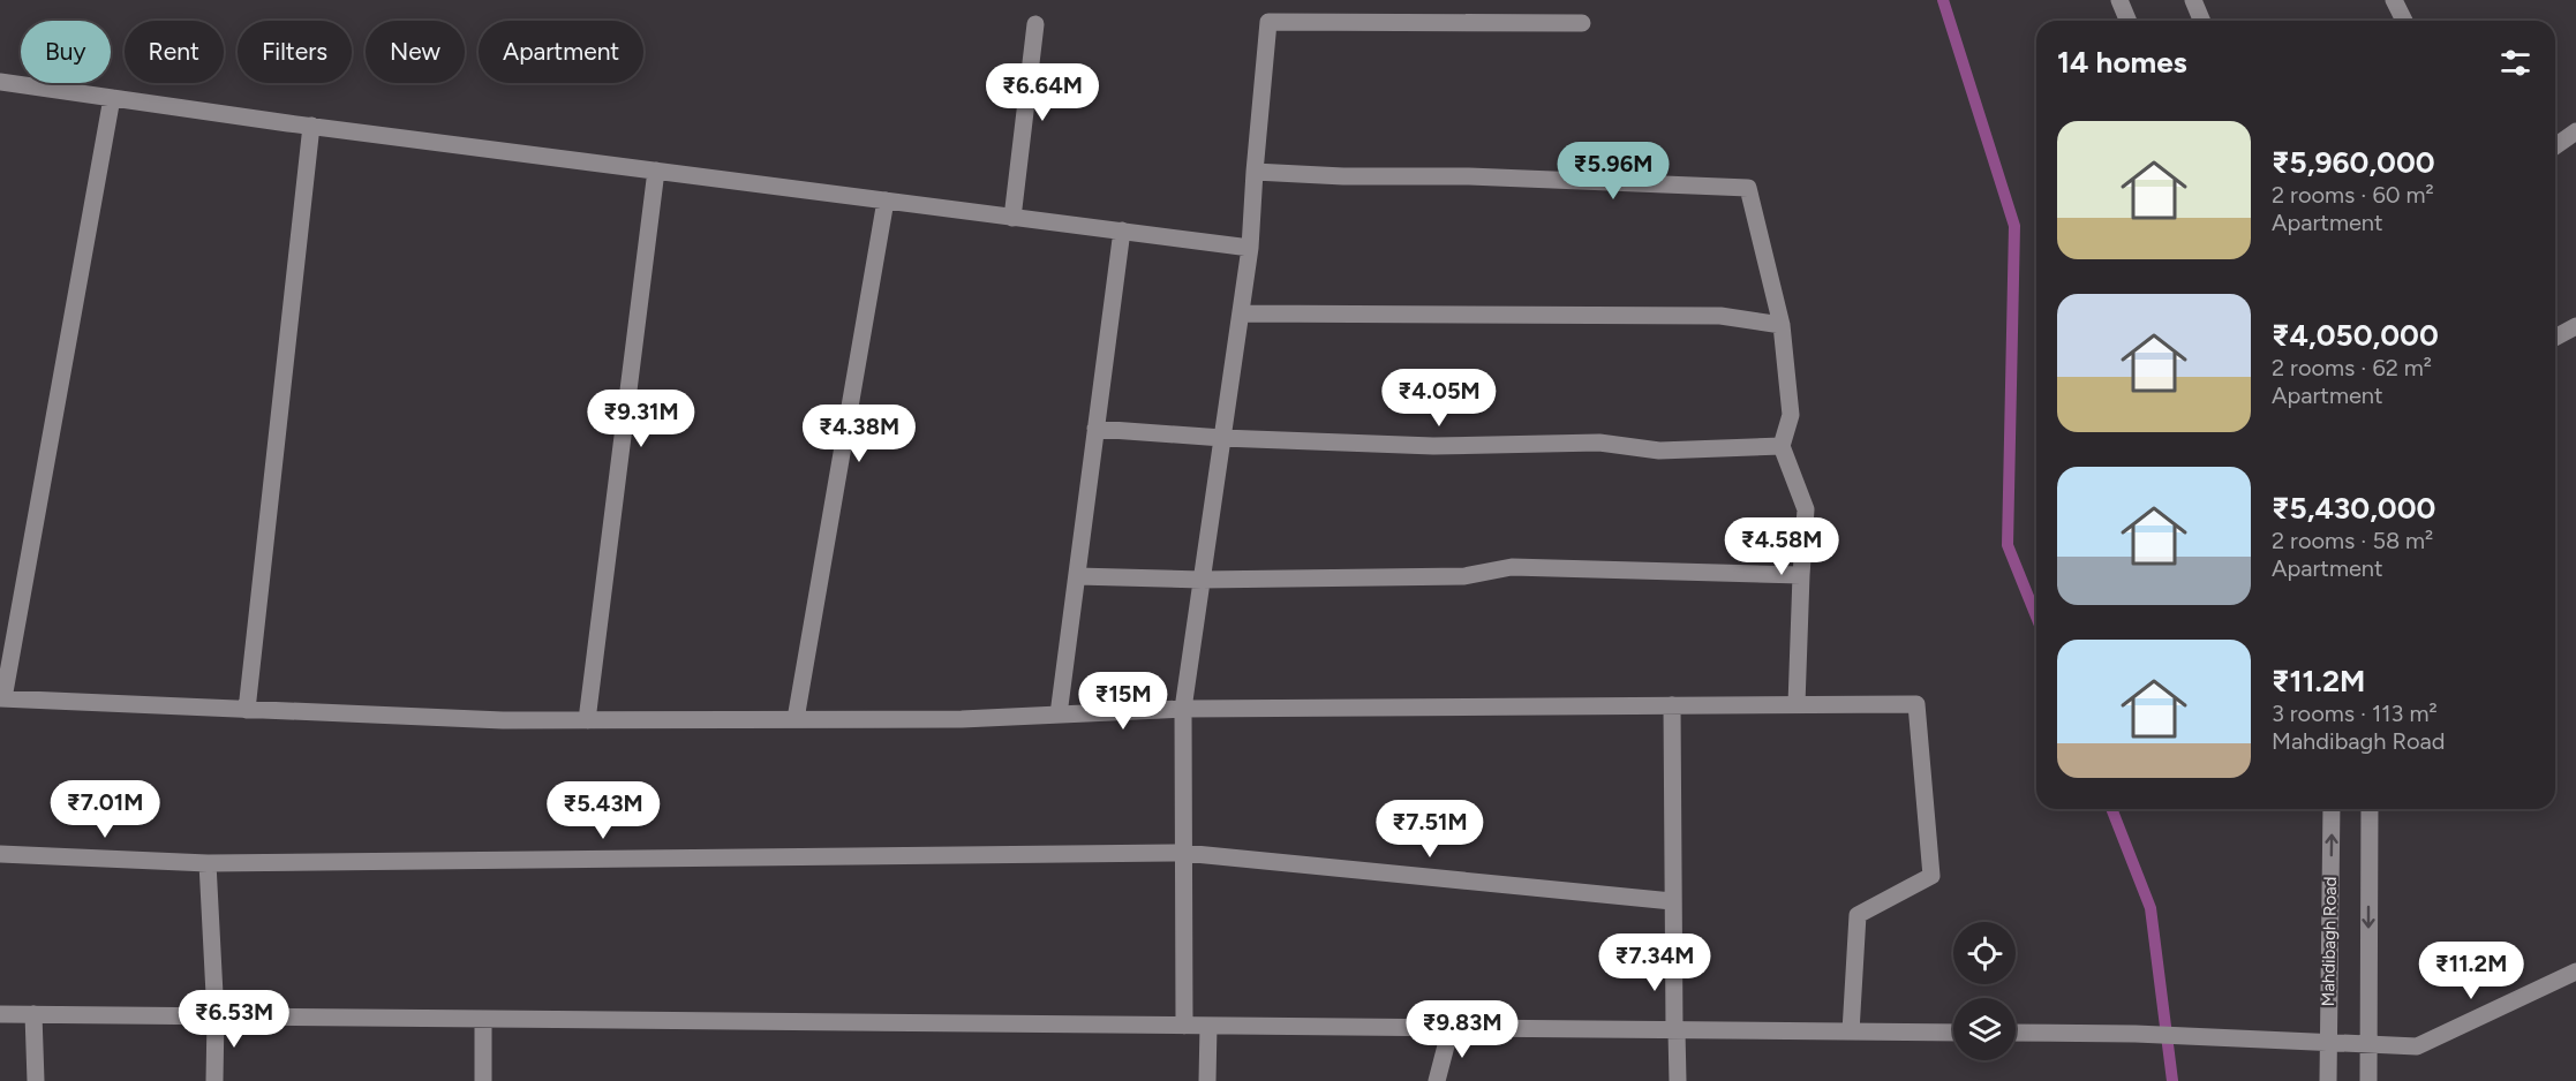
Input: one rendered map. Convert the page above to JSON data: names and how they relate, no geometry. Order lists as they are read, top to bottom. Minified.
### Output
{"streets":{"street":["Mahdibagh Road"]},"page":{"chip":["Buy","Rent","Filters","New","Apartment"],"heading":"14 homes","price":["₹6.64M","₹5.96M","₹4.05M","₹9.31M","₹4.38M","₹4.58M","₹15M","₹7.01M","₹5.43M","₹7.51M","₹7.34M","₹11.2M","₹6.53M","₹9.83M"],"list":[{"name":"₹5,960,000","note":"2 rooms · 60 m² · Apartment"},{"name":"₹4,050,000","note":"2 rooms · 62 m² · Apartment"},{"name":"₹5,430,000","note":"2 rooms · 58 m² · Apartment"},{"name":"₹11.2M","note":"3 rooms · 113 m² · Mahdibagh Road"}]}}
